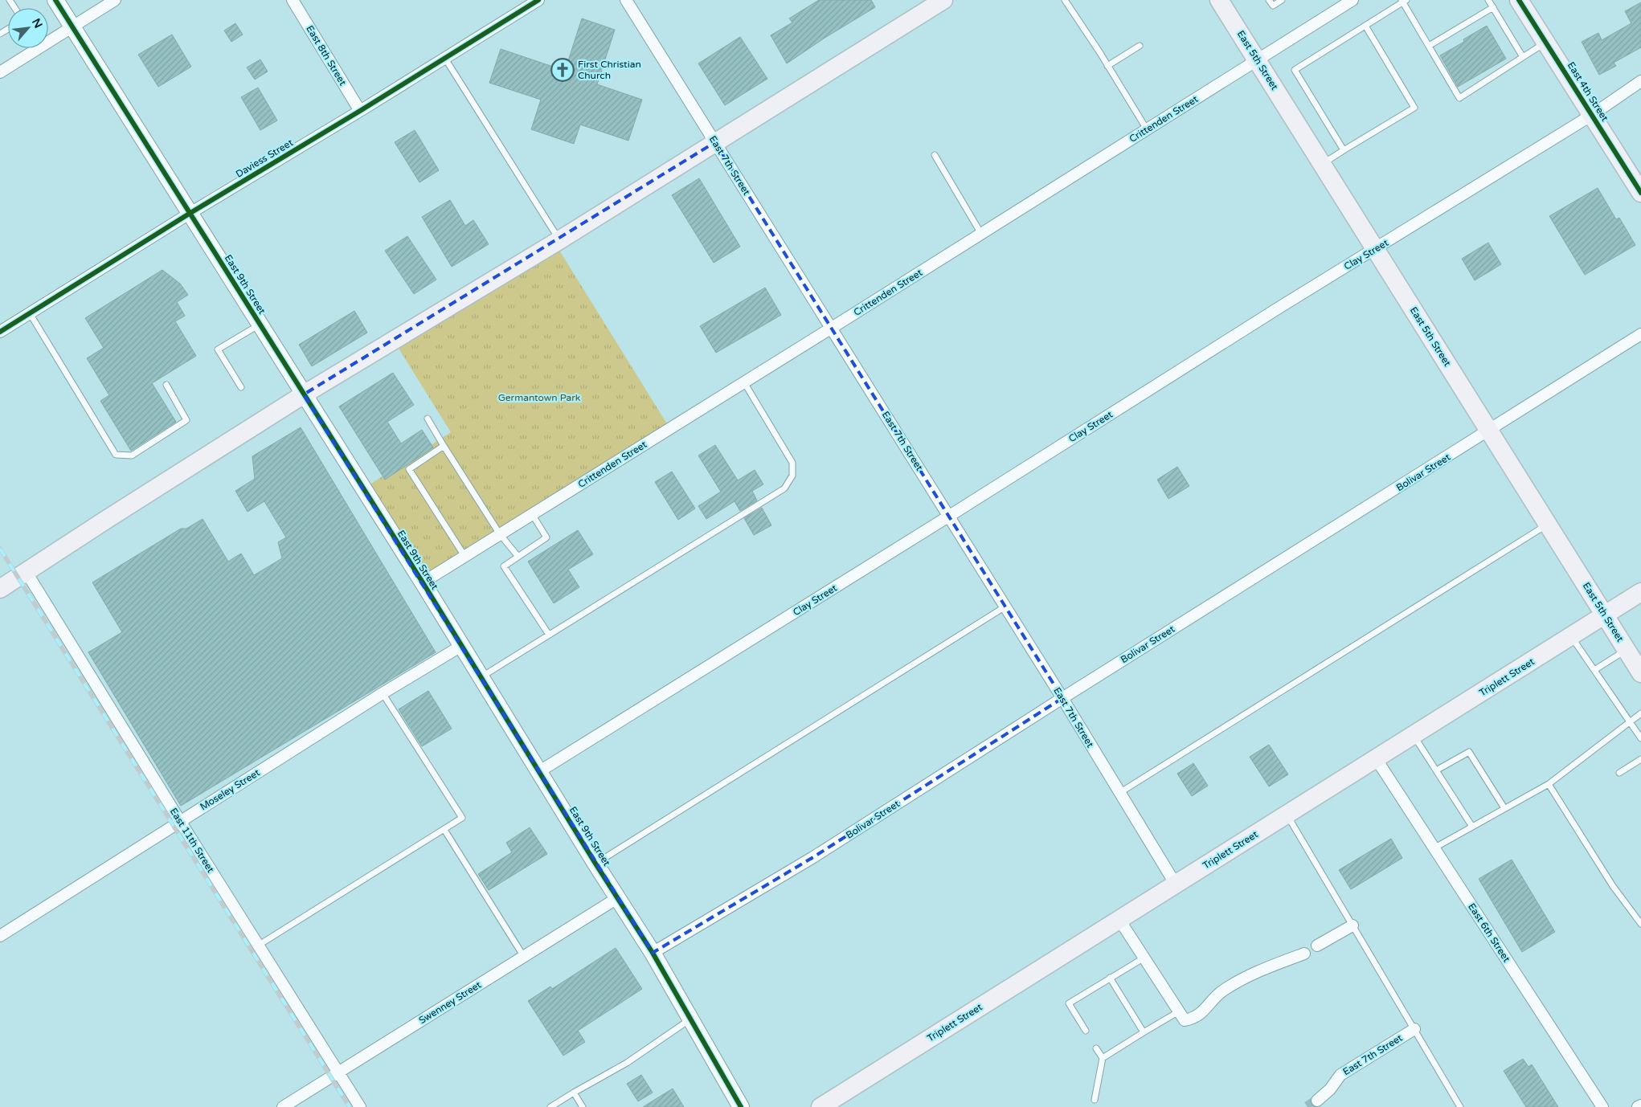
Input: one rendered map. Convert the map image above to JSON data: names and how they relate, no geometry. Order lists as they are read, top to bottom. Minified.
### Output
{"streets":{"main road":["East 5th Street","East 4th Street","Triplett Street"],"street":["East 8th Street","Crittenden Street","Daviess Street","East 7th Street","Clay Street","East 9th Street","Bolivar Street","Moseley Street","East 11th Street","East 6th Street","Swenney Street"]},"crossings":[["East 8th Street","Daviess Street"],["East 5th Street","Crittenden Street"],["East 5th Street","Clay Street"],["East 5th Street","Bolivar Street"],["East 5th Street","Triplett Street"],["East 4th Street","Clay Street"],["Crittenden Street","East 7th Street"],["Crittenden Street","East 9th Street"],["Daviess Street","East 9th Street"],["East 7th Street","Clay Street"],["East 7th Street","Bolivar Street"],["East 7th Street","Triplett Street"],["Clay Street","East 9th Street"],["East 9th Street","Bolivar Street"],["East 9th Street","Moseley Street"],["East 9th Street","Swenney Street"],["Triplett Street","East 6th Street"],["Moseley Street","East 11th Street"],["East 11th Street","Swenney Street"]],"parks":["Germantown Park"],"places":{"church":["First Christian Church"]},"north":"top right"}
